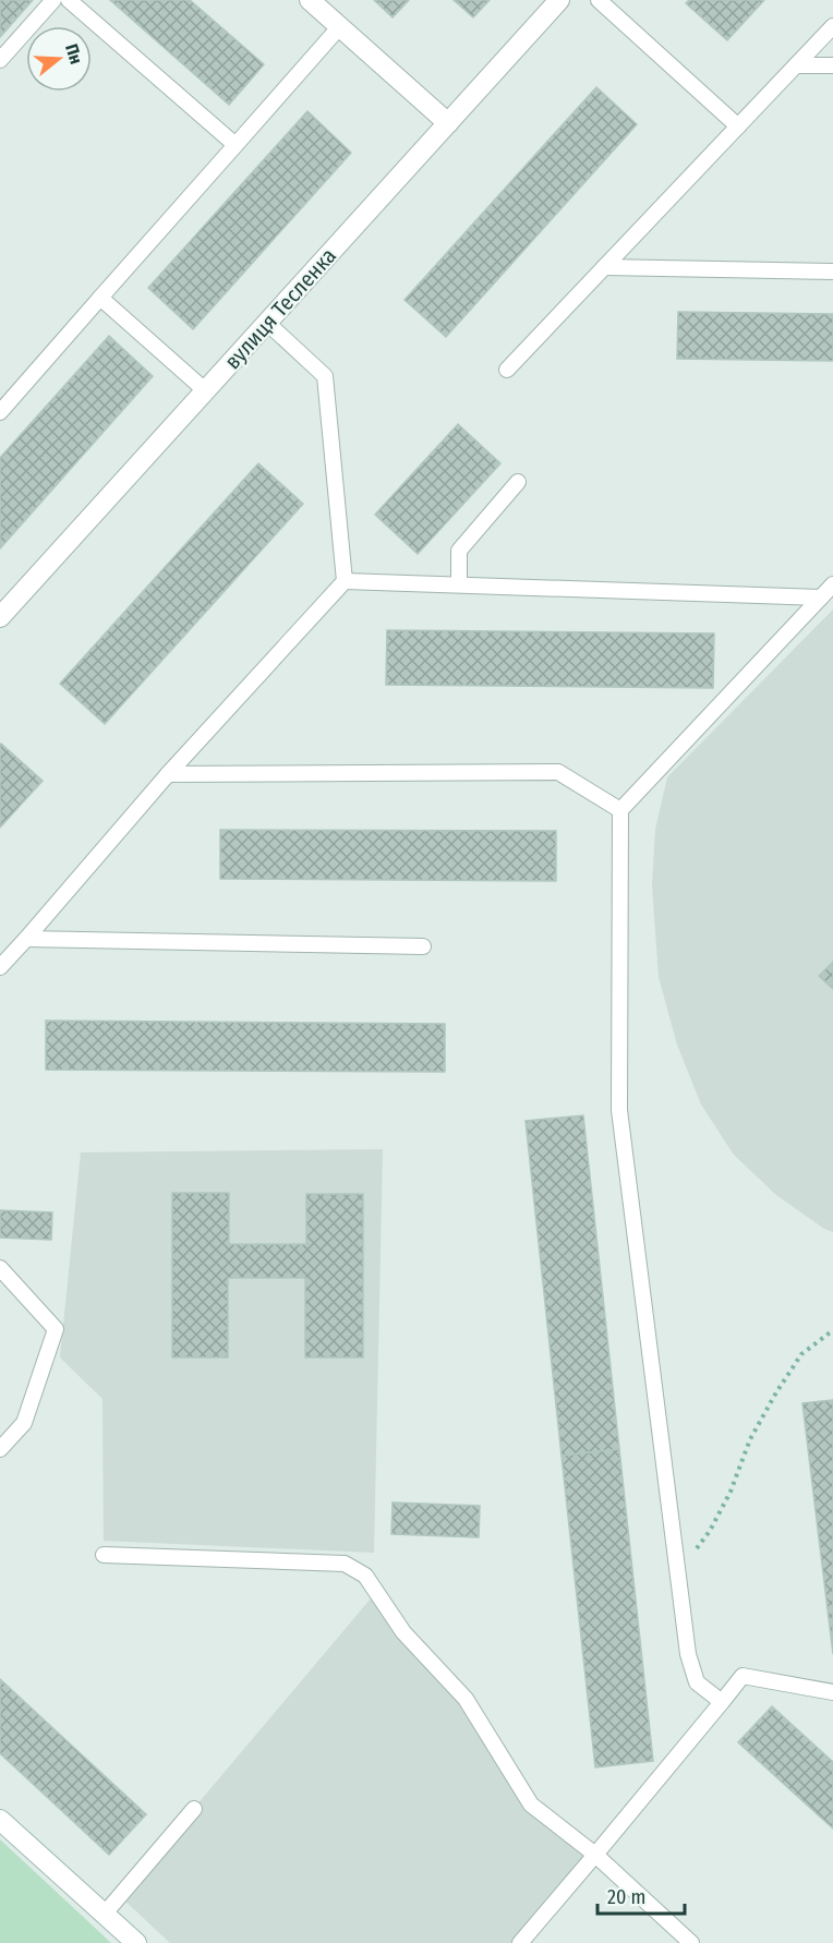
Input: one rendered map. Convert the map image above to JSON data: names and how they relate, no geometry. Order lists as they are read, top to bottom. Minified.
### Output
{"streets":{"street":["вулиця Тесленка"]},"scale_bar":"20 m","north":"right"}
